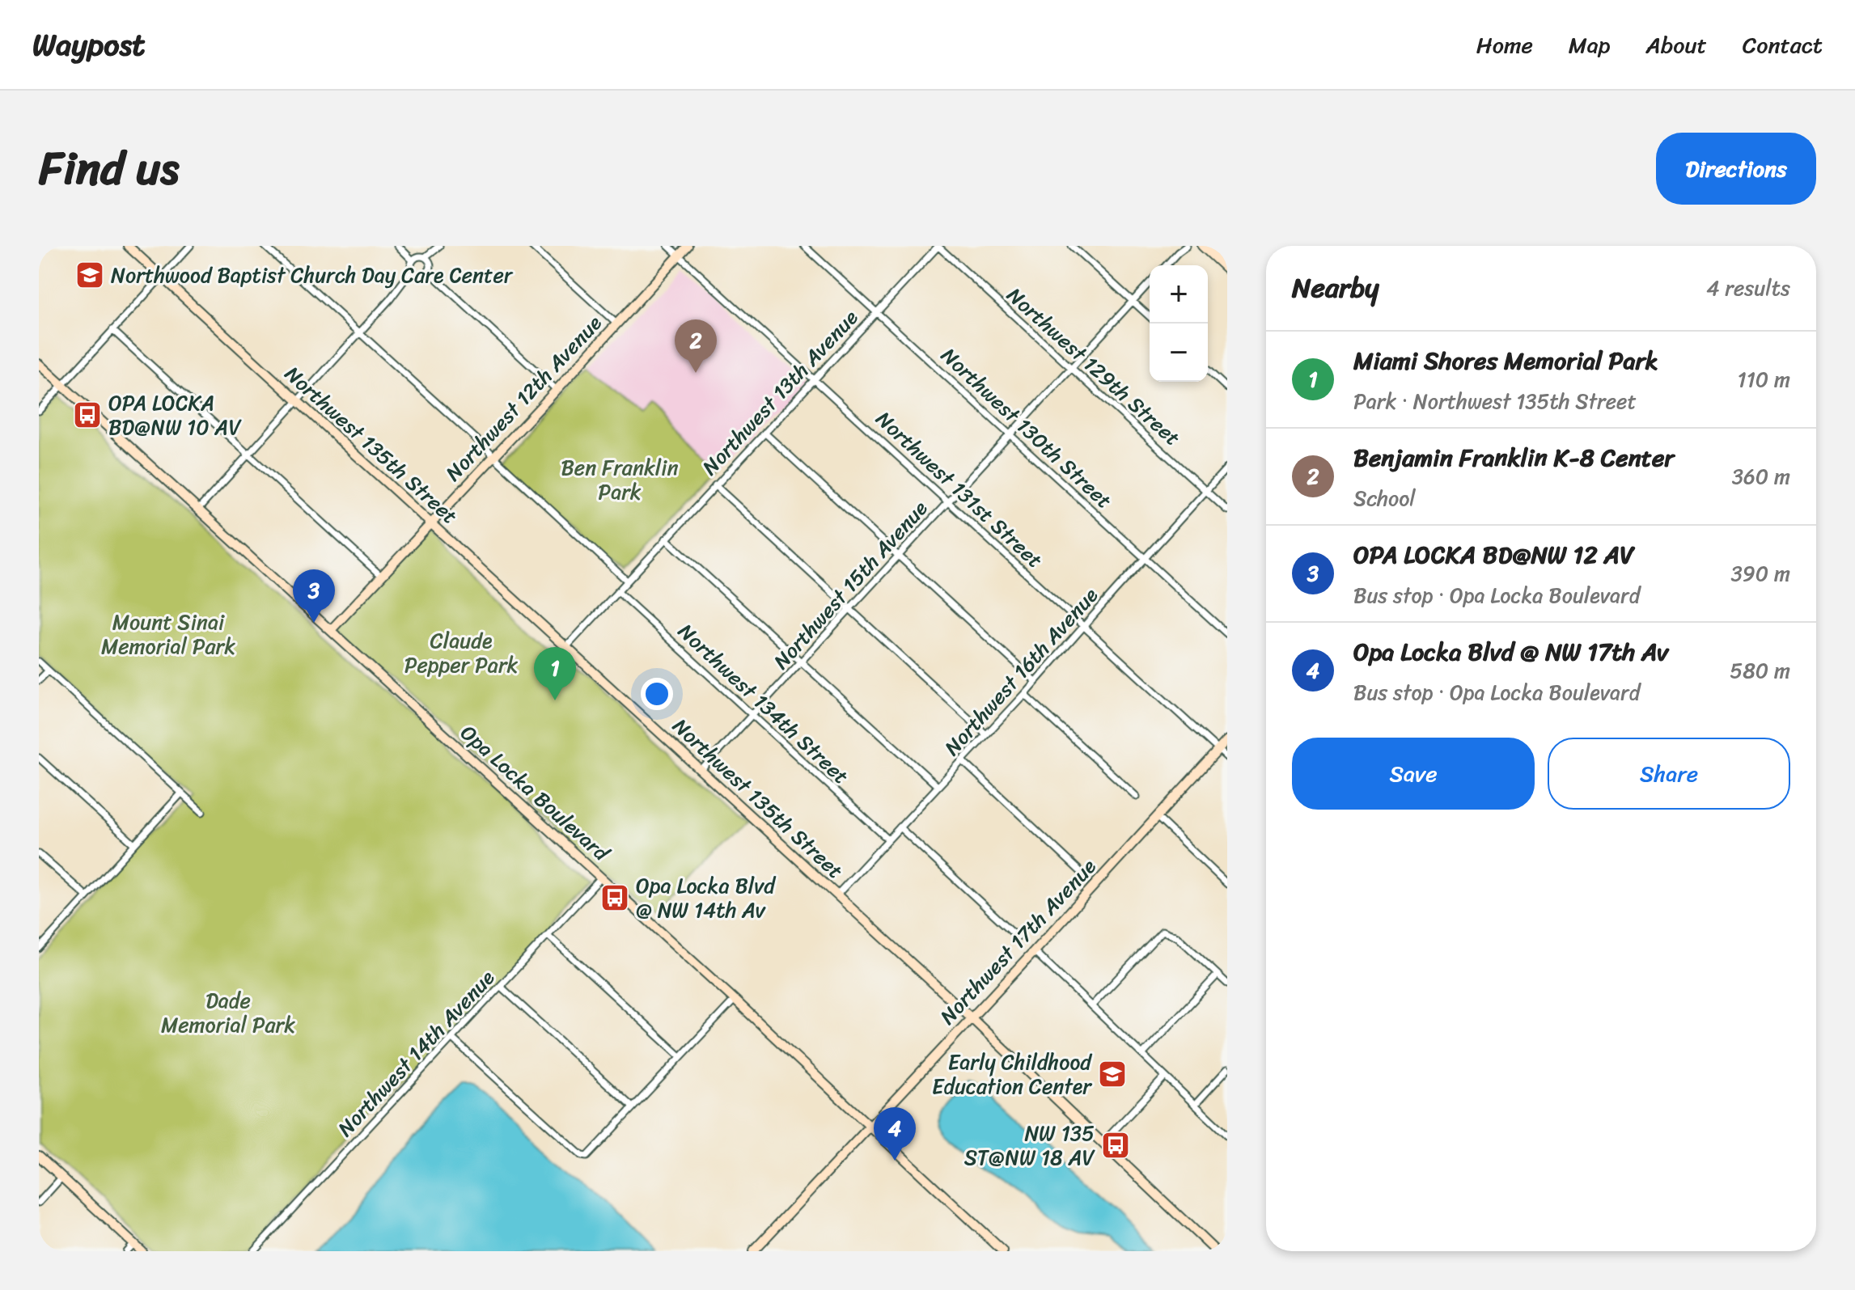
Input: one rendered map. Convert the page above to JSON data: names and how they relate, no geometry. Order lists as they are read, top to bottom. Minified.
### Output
{"streets":{"main road":["Northwest 12th Avenue","Northwest 135th Street","Opa Locka Boulevard","Northwest 17th Avenue"],"street":["Northwest 129th Street","Northwest 13th Avenue","Northwest 130th Street","Northwest 131st Street","Northwest 15th Avenue","Northwest 16th Avenue","Northwest 134th Street","Northwest 14th Avenue"]},"crossings":[["Northwest 129th Street","Northwest 13th Avenue"],["Northwest 129th Street","Northwest 15th Avenue"],["Northwest 129th Street","Northwest 16th Avenue"],["Northwest 13th Avenue","Northwest 130th Street"],["Northwest 13th Avenue","Northwest 135th Street"],["Northwest 13th Avenue","Northwest 131st Street"],["Northwest 13th Avenue","Northwest 134th Street"],["Northwest 12th Avenue","Northwest 135th Street"],["Northwest 12th Avenue","Northwest 131st Street"],["Northwest 12th Avenue","Opa Locka Boulevard"],["Northwest 130th Street","Northwest 15th Avenue"],["Northwest 130th Street","Northwest 16th Avenue"],["Northwest 135th Street","Northwest 15th Avenue"],["Northwest 135th Street","Northwest 16th Avenue"],["Northwest 135th Street","Northwest 17th Avenue"],["Northwest 131st Street","Northwest 15th Avenue"],["Northwest 131st Street","Northwest 16th Avenue"],["Northwest 131st Street","Northwest 17th Avenue"],["Northwest 15th Avenue","Northwest 134th Street"],["Northwest 16th Avenue","Northwest 134th Street"],["Opa Locka Boulevard","Northwest 17th Avenue"],["Opa Locka Boulevard","Northwest 14th Avenue"]],"parks":["Ben Franklin Park","Mount Sinai Memorial Park","Claude Pepper Park","Dade Memorial Park"],"places":{"school or university":["Northwood Baptist Church Day Care Center","Early Childhood Education Center"],"bus stop":["OPA LOCKA BD@NW 10 AV","Opa Locka Blvd @ NW 14th Av","NW 135 ST@NW 18 AV"]},"page":{"header":"Waypost","nav":["Home","Map","About","Contact"],"title":"Find us","buttons":["Directions",["Save","Share"]],"heading":["Nearby","4 results"],"map_buttons":["+","−"],"pins":["2","3","1","4"],"list":[{"mark":"1","name":"Miami Shores Memorial Park","note":"Park · Northwest 135th Street","value":"110 m"},{"mark":"2","name":"Benjamin Franklin K-8 Center","note":"School","value":"360 m"},{"mark":"3","name":"OPA LOCKA BD@NW 12 AV","note":"Bus stop · Opa Locka Boulevard","value":"390 m"},{"mark":"4","name":"Opa Locka Blvd @ NW 17th Av","note":"Bus stop · Opa Locka Boulevard","value":"580 m"}]}}
